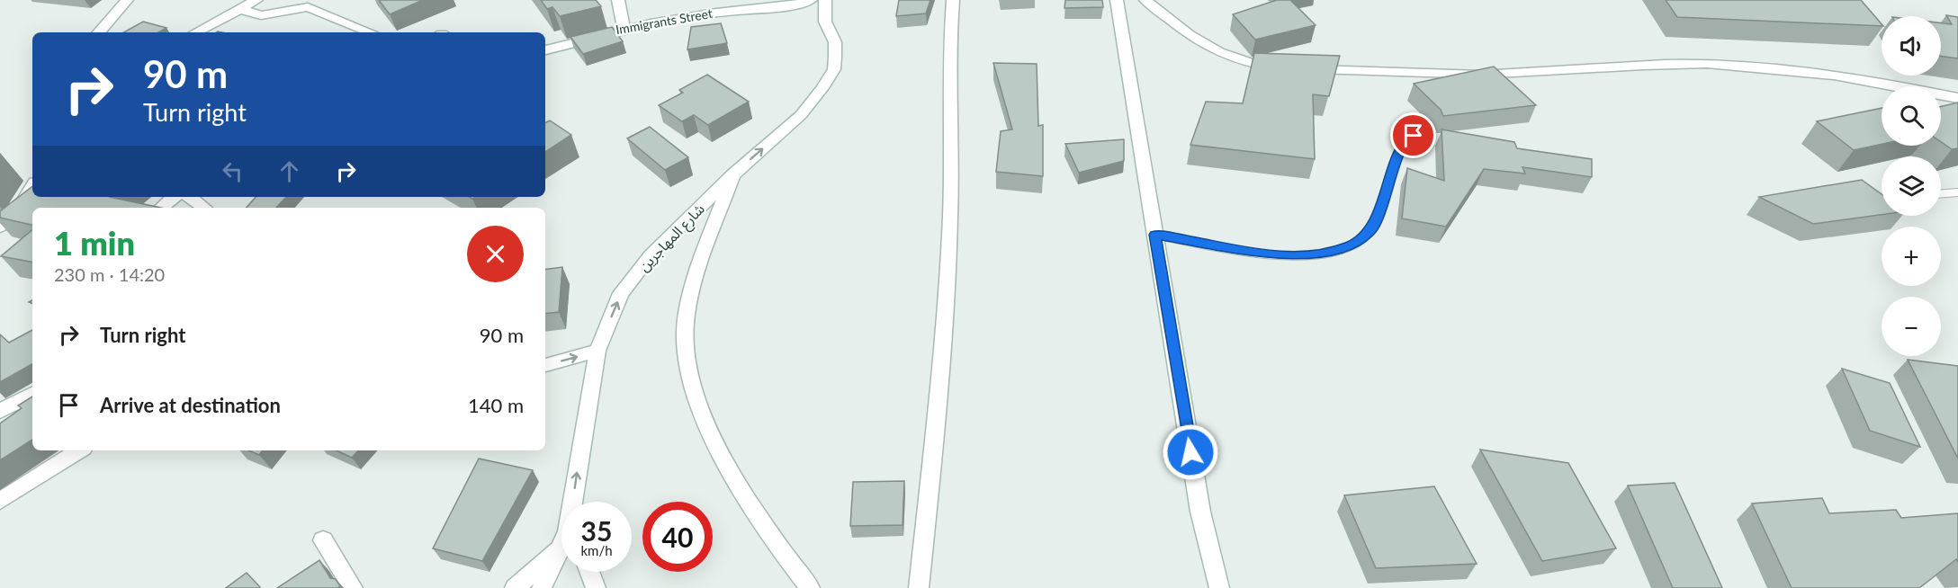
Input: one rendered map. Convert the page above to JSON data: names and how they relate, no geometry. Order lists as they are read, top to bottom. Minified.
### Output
{"streets":{"street":["Immigrants Street","شارع المهاجرين"]},"one_way":["شارع المهاجرين"],"page":{"map_buttons":["+","−"],"turn":["90 m","Turn right"],"heading":["1 min","230 m · 14:20"],"list":[{"name":"Turn right","value":"90 m"},{"name":"Arrive at destination","value":"140 m"}],"speed":"35 km/h","limit":"40"}}
